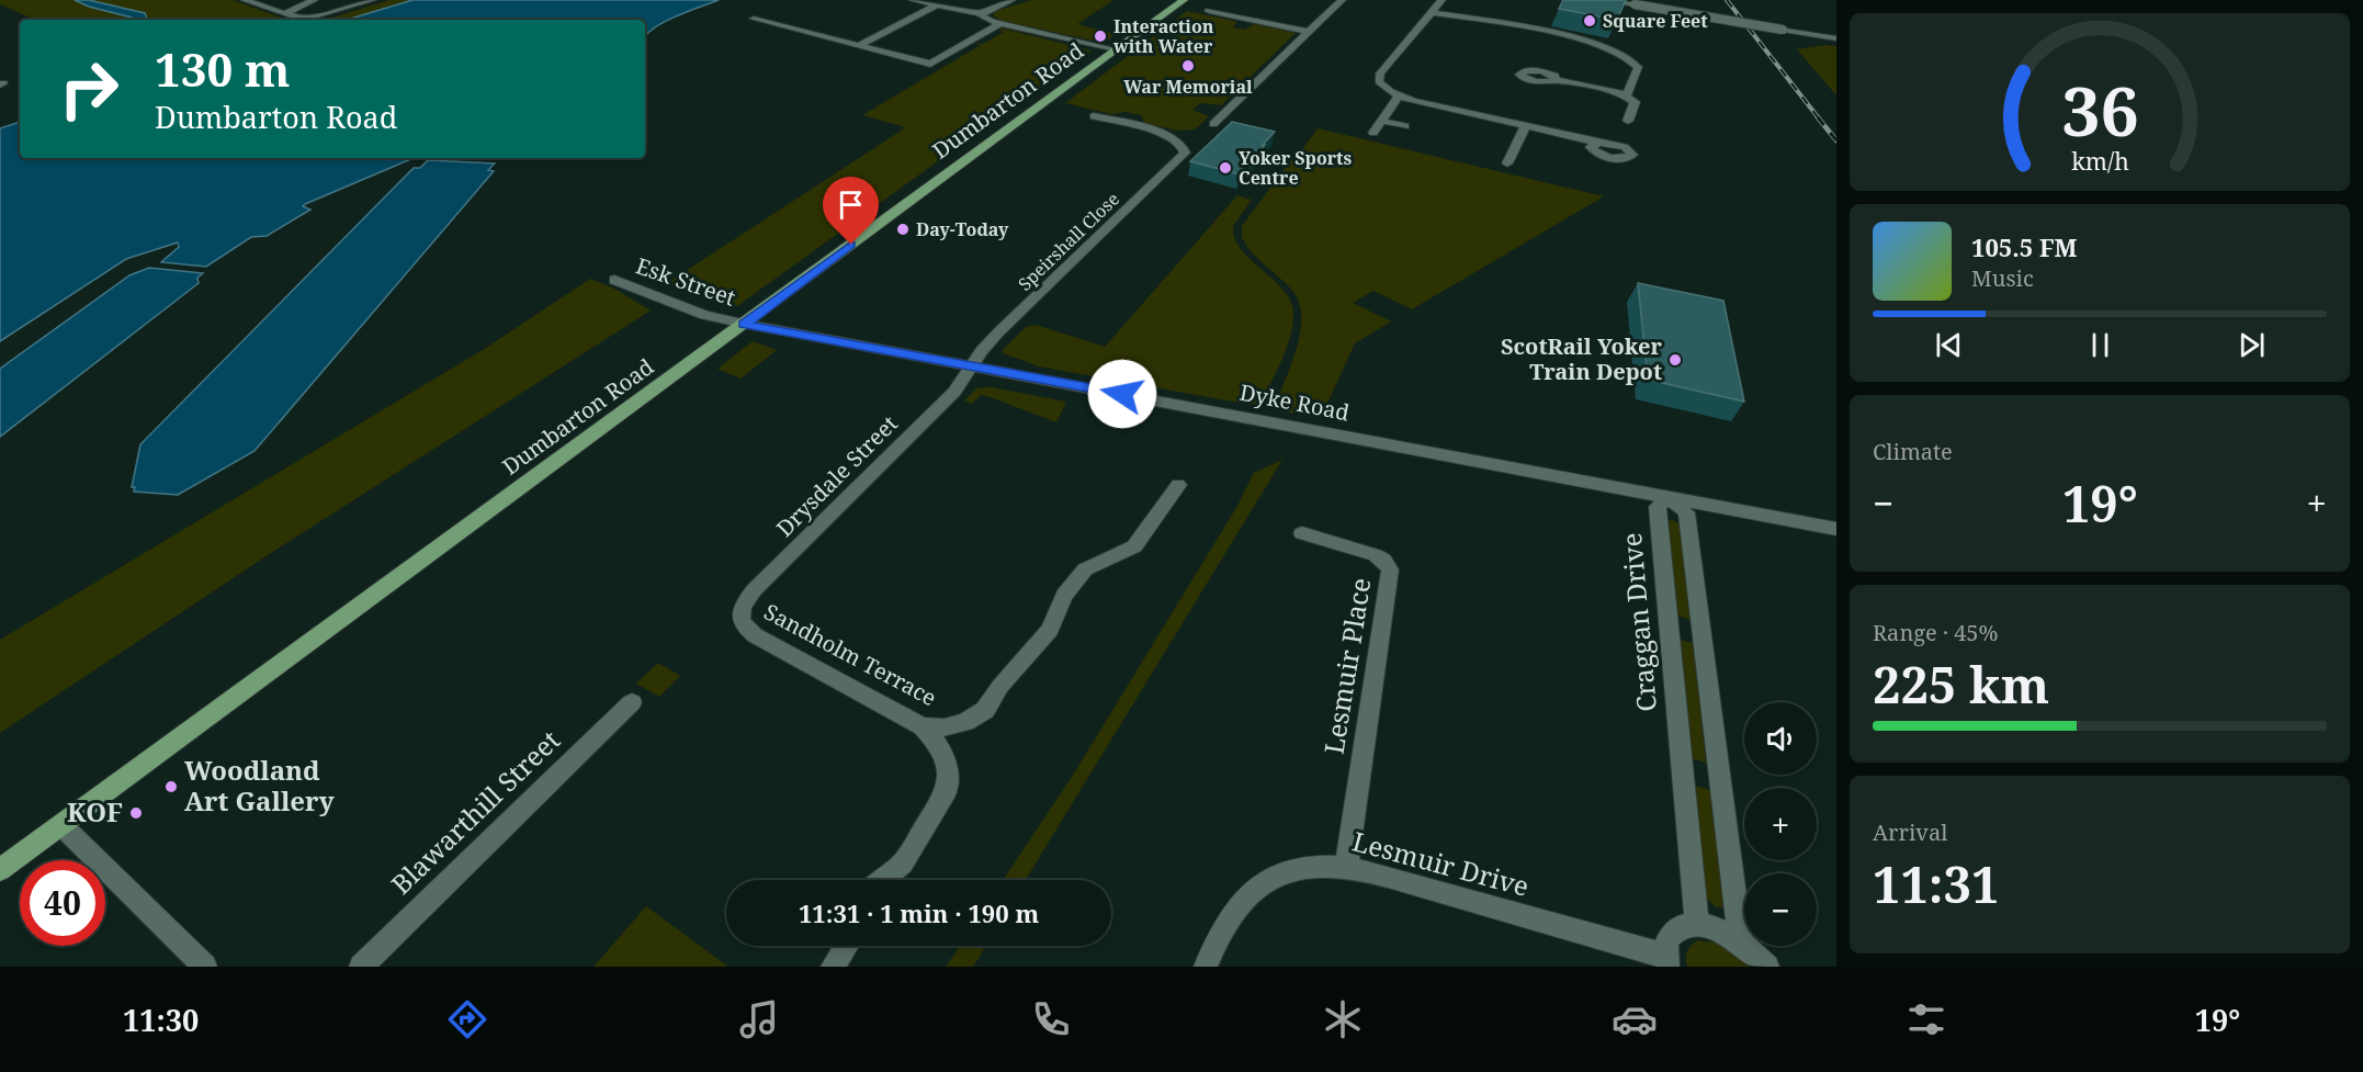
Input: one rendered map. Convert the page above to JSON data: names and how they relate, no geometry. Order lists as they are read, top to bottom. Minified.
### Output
{"streets":{"main road":["Dumbarton Road"],"street":["Speirshall Close","Esk Street","Dyke Road","Drysdale Street","Craggan Drive","Sandholm Terrace","Lesmuir Place","Blawarthill Street","Lesmuir Drive"]},"crossings":[["Dumbarton Road","Esk Street"],["Dumbarton Road","Dyke Road"],["Speirshall Close","Dyke Road"],["Speirshall Close","Drysdale Street"],["Esk Street","Dyke Road"],["Dyke Road","Drysdale Street"],["Dyke Road","Craggan Drive"],["Drysdale Street","Sandholm Terrace"],["Lesmuir Place","Lesmuir Drive"]],"places":["Square Feet","Interaction with Water","War Memorial","Yoker Sports Centre","Day-Today","ScotRail Yoker Train Depot","Woodland Art Gallery","KOF"],"page":{"turn":["130 m","Dumbarton Road"],"song":["105.5 FM","Music"],"tile":["Climate",["Range · 45%","225 km"],["Arrival","11:31"]],"heat":["−","19°","+"],"map_buttons":["+","−"],"limit":"40","trip":"11:31 · 1 min · 190 m","tabs":["11:30","19°"],"gauge":["36","km/h"]}}
